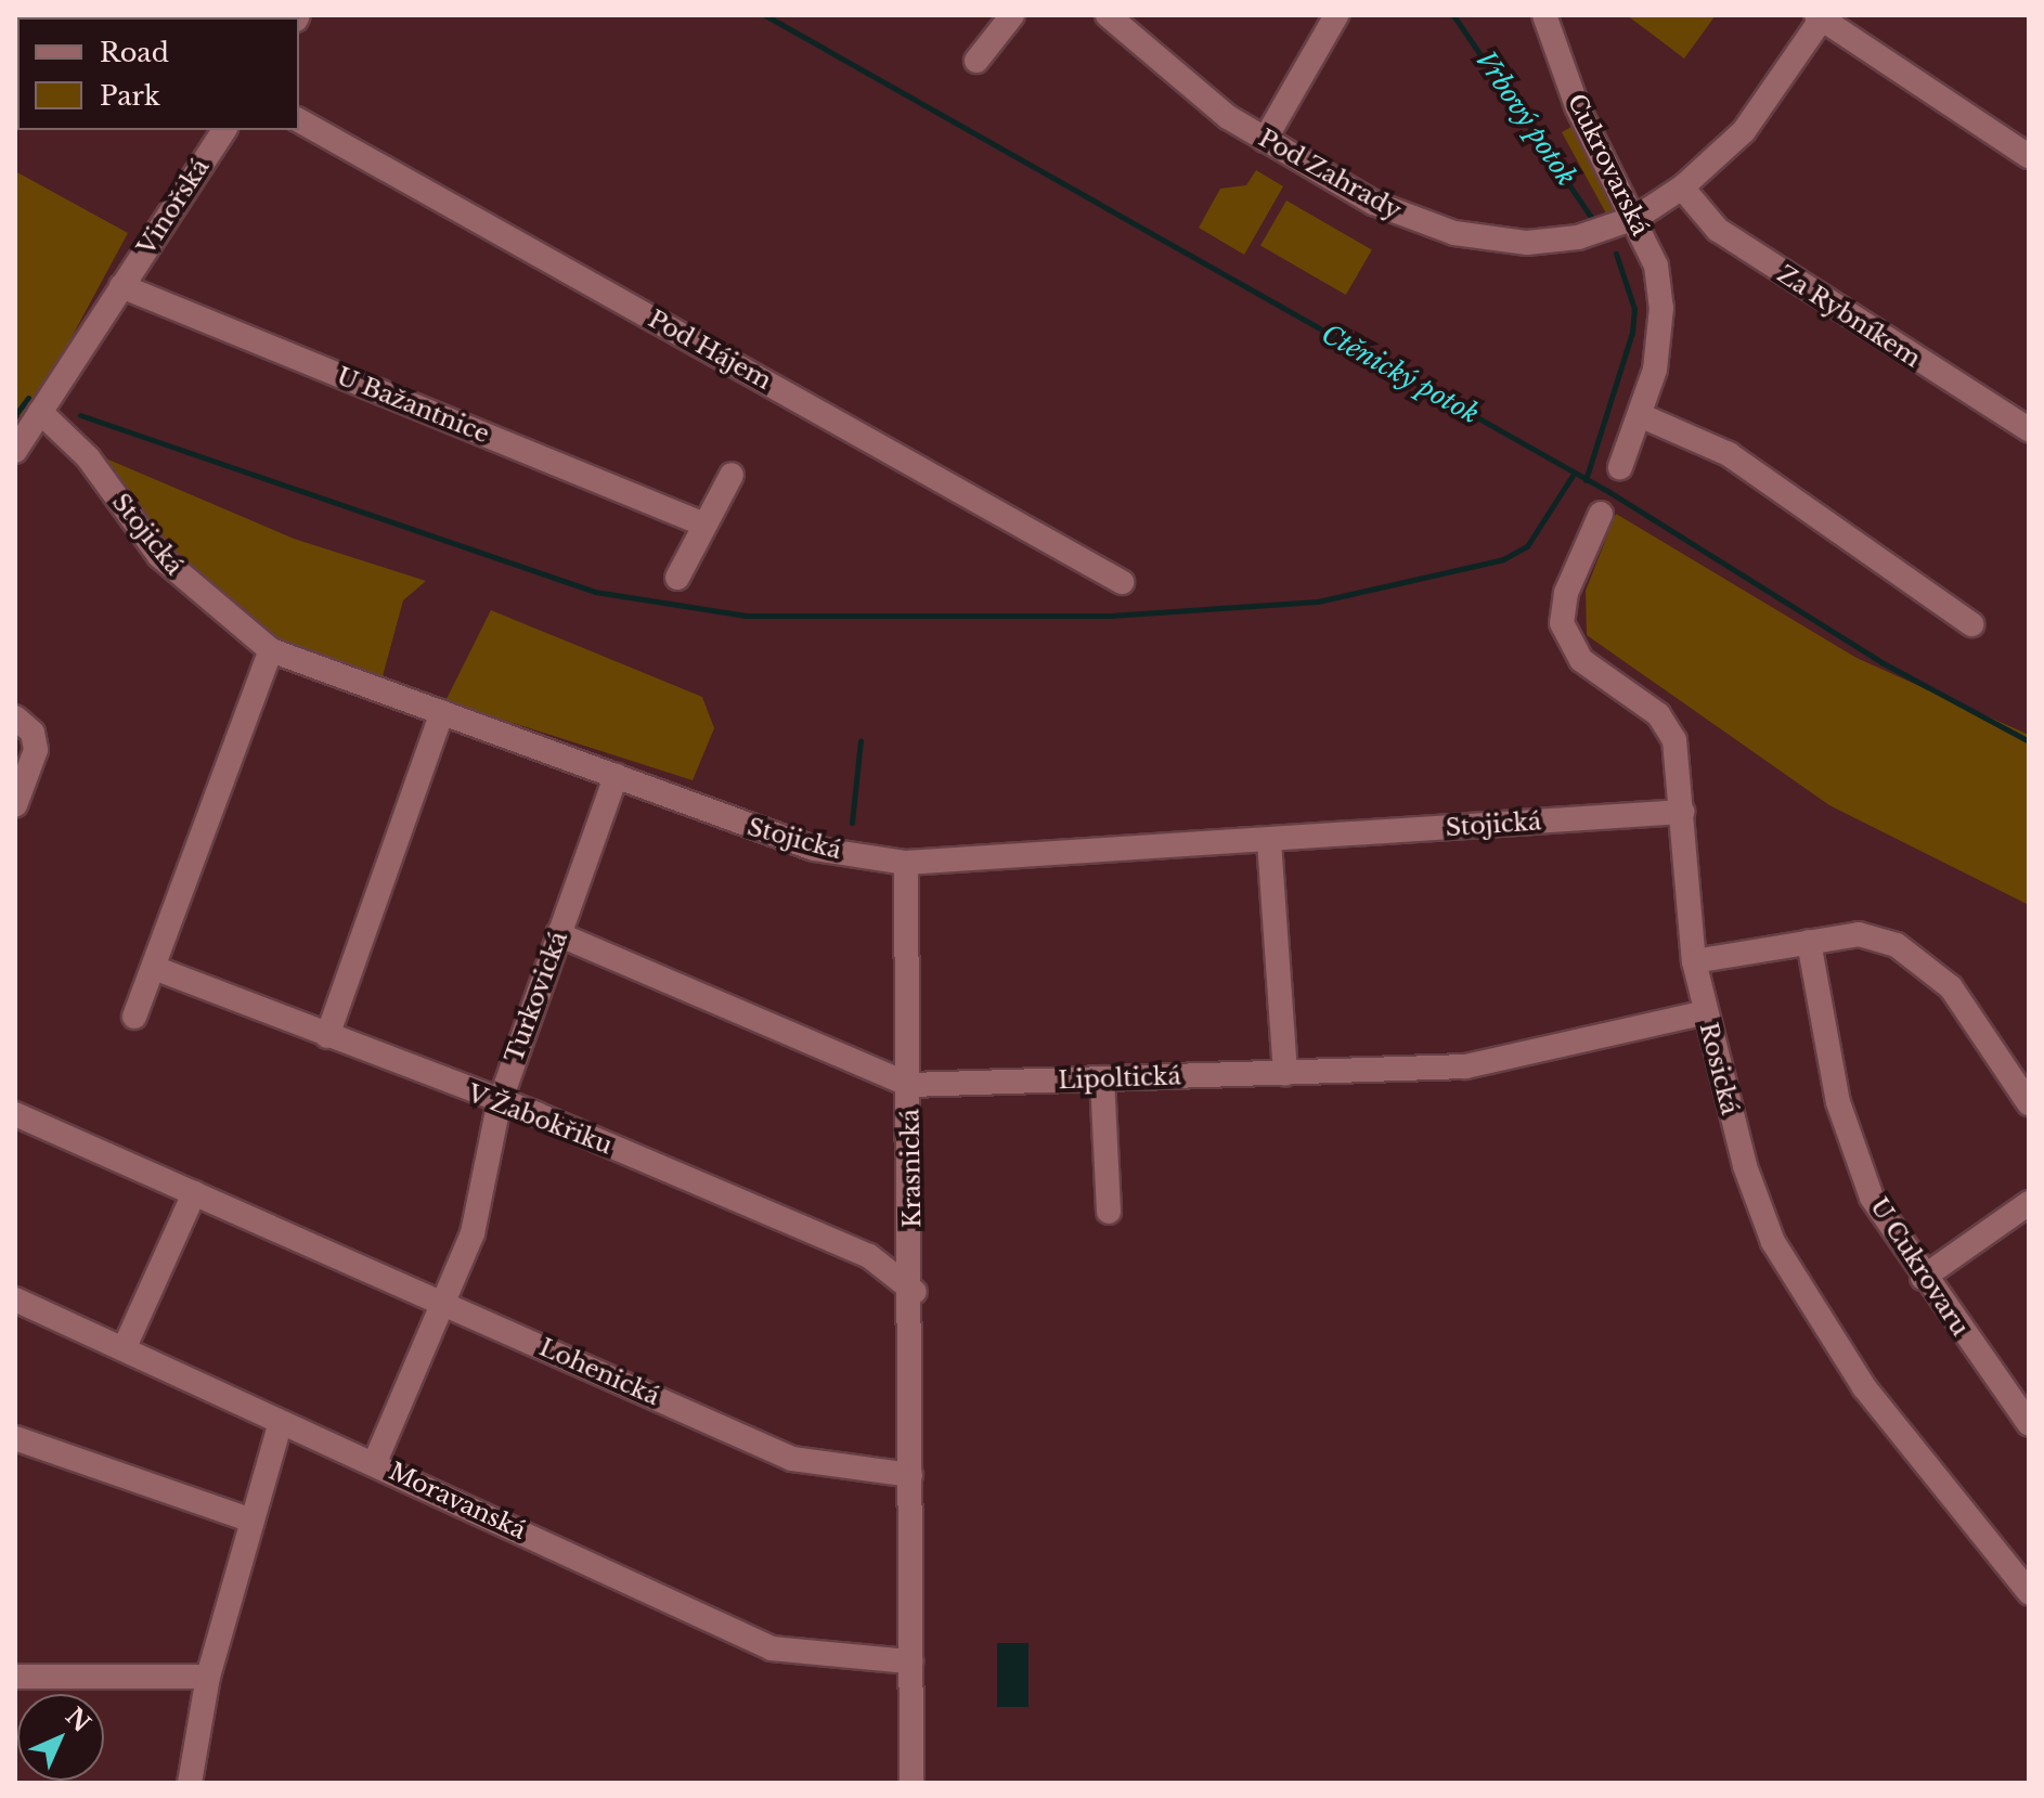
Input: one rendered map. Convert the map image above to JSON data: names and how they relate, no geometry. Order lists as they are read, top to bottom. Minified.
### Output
{"streets":{"street":["Cukrovarská","Pod Zahrady","Vinořská","Za Rybníkem","Pod Hájem","U Bažantnice","Stojická","Turkovická","Rosická","Lipoltická","V Žabokřiku","Krasnická","U Cukrovaru","Lohenická","Moravanská"]},"crossings":[["Cukrovarská","Pod Zahrady"],["Pod Zahrady","Za Rybníkem"],["Vinořská","U Bažantnice"],["Vinořská","Stojická"],["Stojická","Turkovická"],["Stojická","Rosická"],["Stojická","Krasnická"],["Turkovická","Lipoltická"],["Turkovická","V Žabokřiku"],["Turkovická","Lohenická"],["Turkovická","Moravanská"],["Rosická","Lipoltická"],["Lipoltická","Krasnická"],["V Žabokřiku","Krasnická"],["Krasnická","Lohenická"]],"water":["Vrbový potok","Ctěnický potok"],"legend":["Road","Park"],"north":"top right"}
